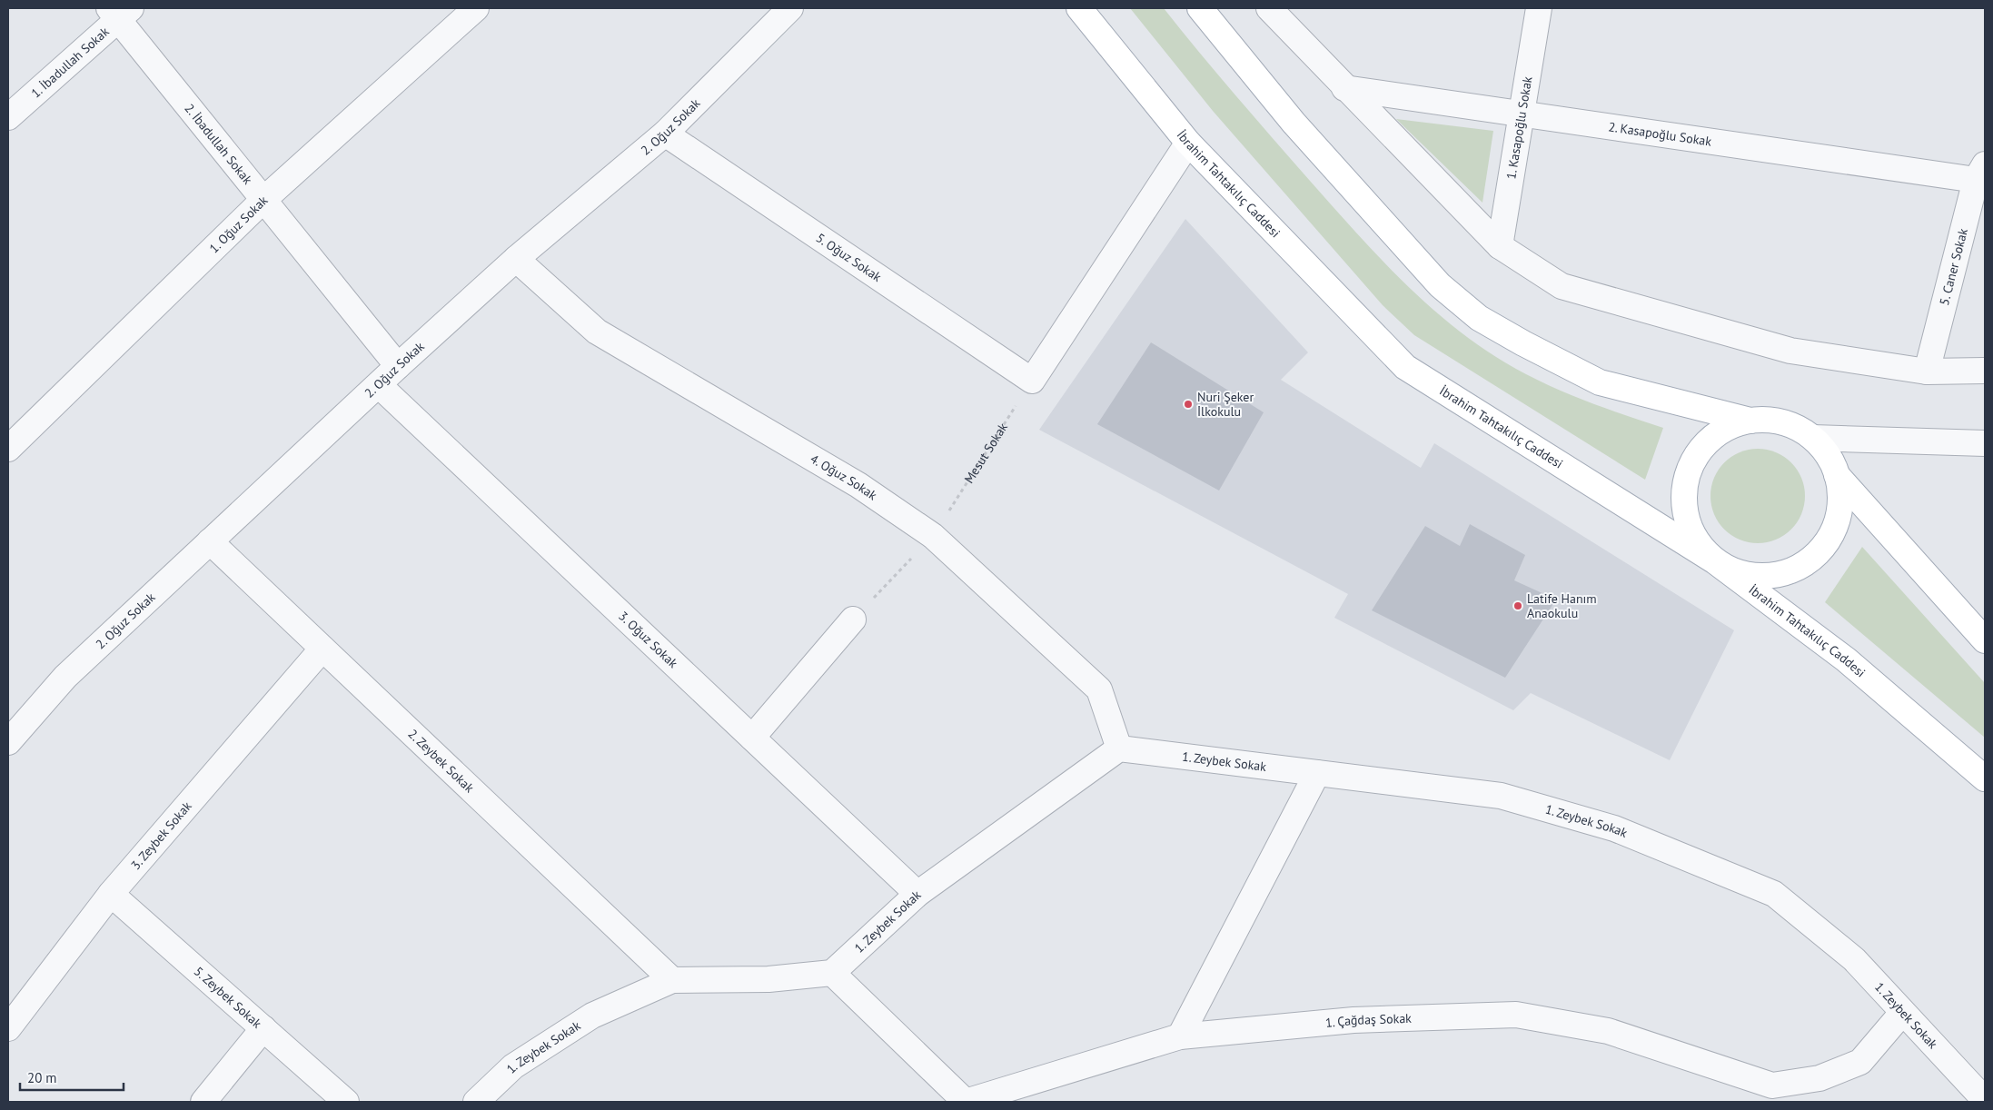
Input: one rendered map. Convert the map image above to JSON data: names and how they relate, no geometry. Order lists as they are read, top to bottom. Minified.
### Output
{"streets":{"main road":["İbrahim Tahtakılıç Caddesi"],"street":["1. İbadullah Sokak","2. Oğuz Sokak","1. Kasapoğlu Sokak","2. Kasapoğlu Sokak","2. İbadullah Sokak","1. Oğuz Sokak","5. Oğuz Sokak","5. Caner Sokak","4. Oğuz Sokak","3. Oğuz Sokak","2. Zeybek Sokak","1. Zeybek Sokak","3. Zeybek Sokak","5. Zeybek Sokak","1. Çağdaş Sokak"],"path":["Mesut Sokak"]},"crossings":[["1. İbadullah Sokak","2. İbadullah Sokak"],["2. Oğuz Sokak","2. İbadullah Sokak"],["2. Oğuz Sokak","5. Oğuz Sokak"],["2. Oğuz Sokak","4. Oğuz Sokak"],["2. Oğuz Sokak","3. Oğuz Sokak"],["2. Oğuz Sokak","2. Zeybek Sokak"],["1. Kasapoğlu Sokak","2. Kasapoğlu Sokak"],["2. Kasapoğlu Sokak","5. Caner Sokak"],["2. İbadullah Sokak","1. Oğuz Sokak"],["5. Oğuz Sokak","Mesut Sokak"],["Mesut Sokak","4. Oğuz Sokak"],["4. Oğuz Sokak","1. Zeybek Sokak"],["3. Oğuz Sokak","1. Zeybek Sokak"],["2. Zeybek Sokak","1. Zeybek Sokak"],["2. Zeybek Sokak","3. Zeybek Sokak"],["1. Zeybek Sokak","1. Çağdaş Sokak"],["3. Zeybek Sokak","5. Zeybek Sokak"]],"places":["Nuri Şeker İlkokulu","Latife Hanım Anaokulu"],"scale_bar":"20 m"}
